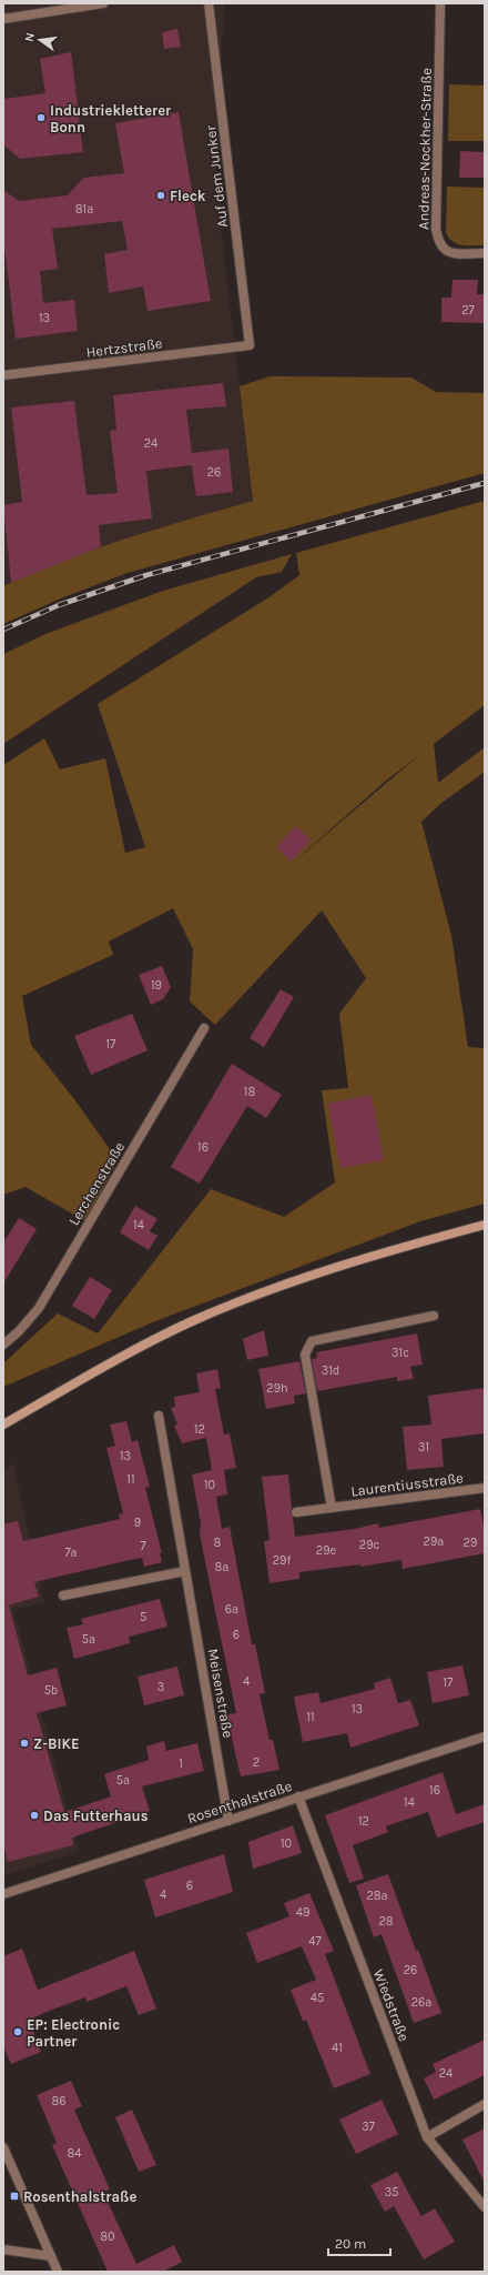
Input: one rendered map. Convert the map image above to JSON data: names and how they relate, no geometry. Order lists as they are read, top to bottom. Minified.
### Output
{"streets":{"street":["Andreas-Nockher-Straße","Auf dem Junker","Hertzstraße","Lerchenstraße","Laurentiusstraße","Meisenstraße","Rosenthalstraße","Wiedstraße"]},"crossings":[["Auf dem Junker","Hertzstraße"],["Meisenstraße","Rosenthalstraße"],["Rosenthalstraße","Wiedstraße"]],"places":{"other":["Industriekletterer Bonn","Fleck","Z-BIKE","Das Futterhaus","EP: Electronic Partner"],"transit":["Rosenthalstraße"]},"house_numbers":["81a","27","13","24","26","19","17","18","16","14","31c","31d","29h","12","31","13","11","10","9","29a","8","29","29c","7","29e","7a","29f","8a","6a","5","6","5a","4","17","3","5b","13","11","2","1","5a","16","14","12","10","6","4","28a","49","28","47","26","45","26a","41","24","86","37","84","35","80"],"scale_bar":"20 m","north":"left"}
